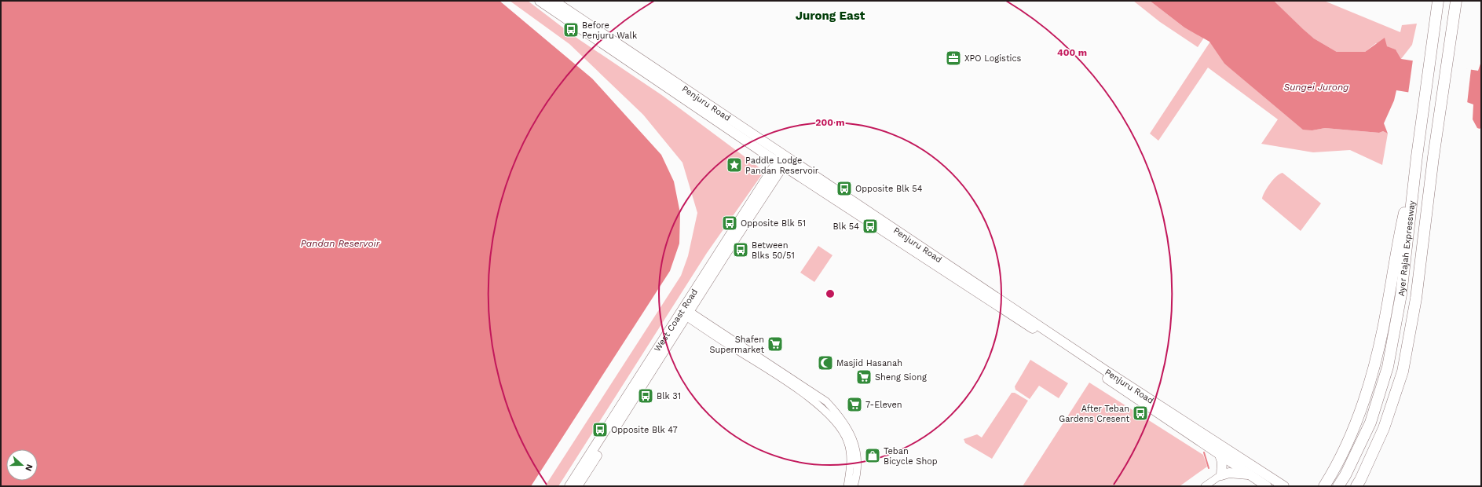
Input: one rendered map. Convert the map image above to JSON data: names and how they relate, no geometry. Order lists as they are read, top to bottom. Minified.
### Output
{"streets":{"highway":["Ayer Rajah Expressway"],"main road":["Penjuru Road","West Coast Road"]},"crossings":[["Penjuru Road","West Coast Road"]],"districts":["Jurong East"],"water":["Sungei Jurong","Pandan Reservoir"],"places":{"bus stop":["Before Penjuru Walk","Opposite Blk 54","Opposite Blk 51","Blk 54","Between Blks 50/51","Blk 31","After Teban Gardens Cresent","Opposite Blk 47"],"office":["XPO Logistics"],"place":["Paddle Lodge Pandan Reservoir"],"supermarket":["Shafen Supermarket","Sheng Siong","7-Eleven"],"mosque":["Masjid Hasanah"],"shop":["Teban Bicycle Shop"]},"north":"right","rings":["400 m","200 m"]}
